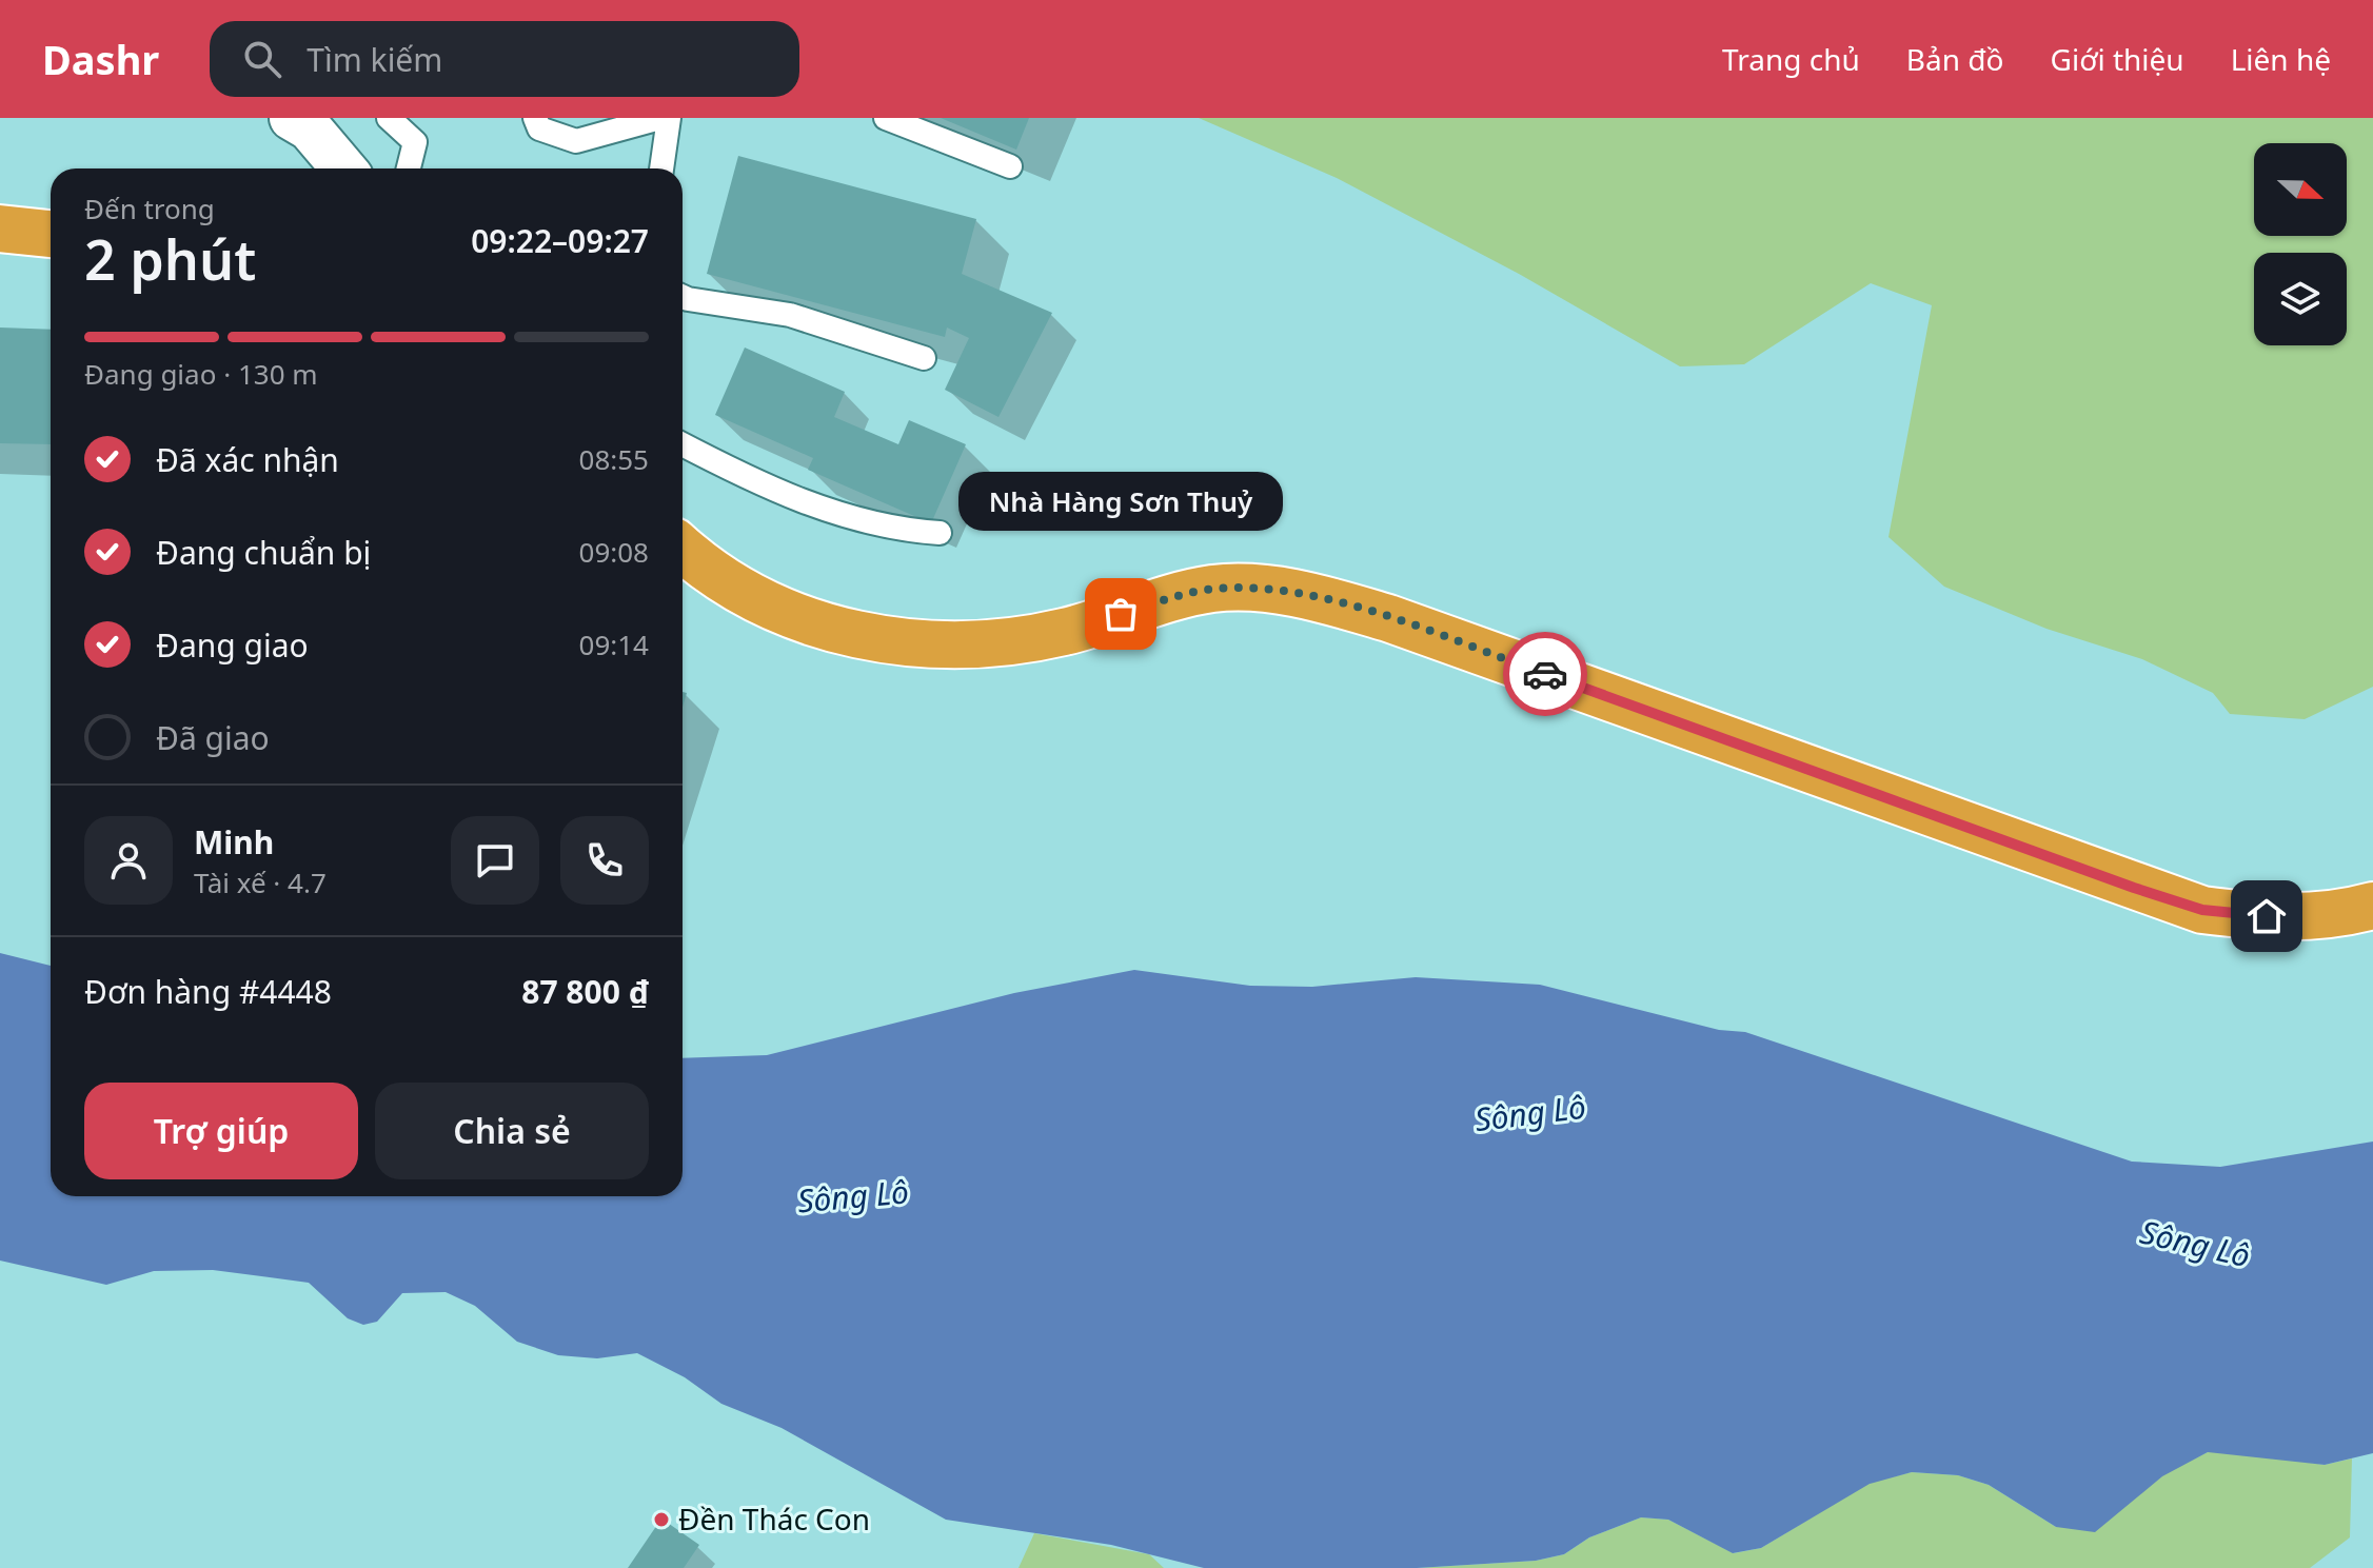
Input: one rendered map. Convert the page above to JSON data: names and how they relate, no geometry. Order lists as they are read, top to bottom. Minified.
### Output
{"water":["Sông Lô"],"places":["Nhà Hàng Sơn Thuỷ","Đền Thác Con"],"north":"right","page":{"header":"Dashr","search":"Tìm kiếm","nav":["Trang chủ","Bản đồ","Giới thiệu","Liên hệ"],"heading":["2 phút","Đến trong","09:22–09:27"],"panel":["Minh","Tài xế · 4.7","Đơn hàng #4448","87 800 ₫"],"bar":"Đang giao · 130 m","list":[["Đã xác nhận","08:55"],["Đang chuẩn bị","09:08"],["Đang giao","09:14"],"Đã giao"],"bubble":"Nhà Hàng Sơn Thuỷ","buttons":["Trợ giúp","Chia sẻ"]}}
